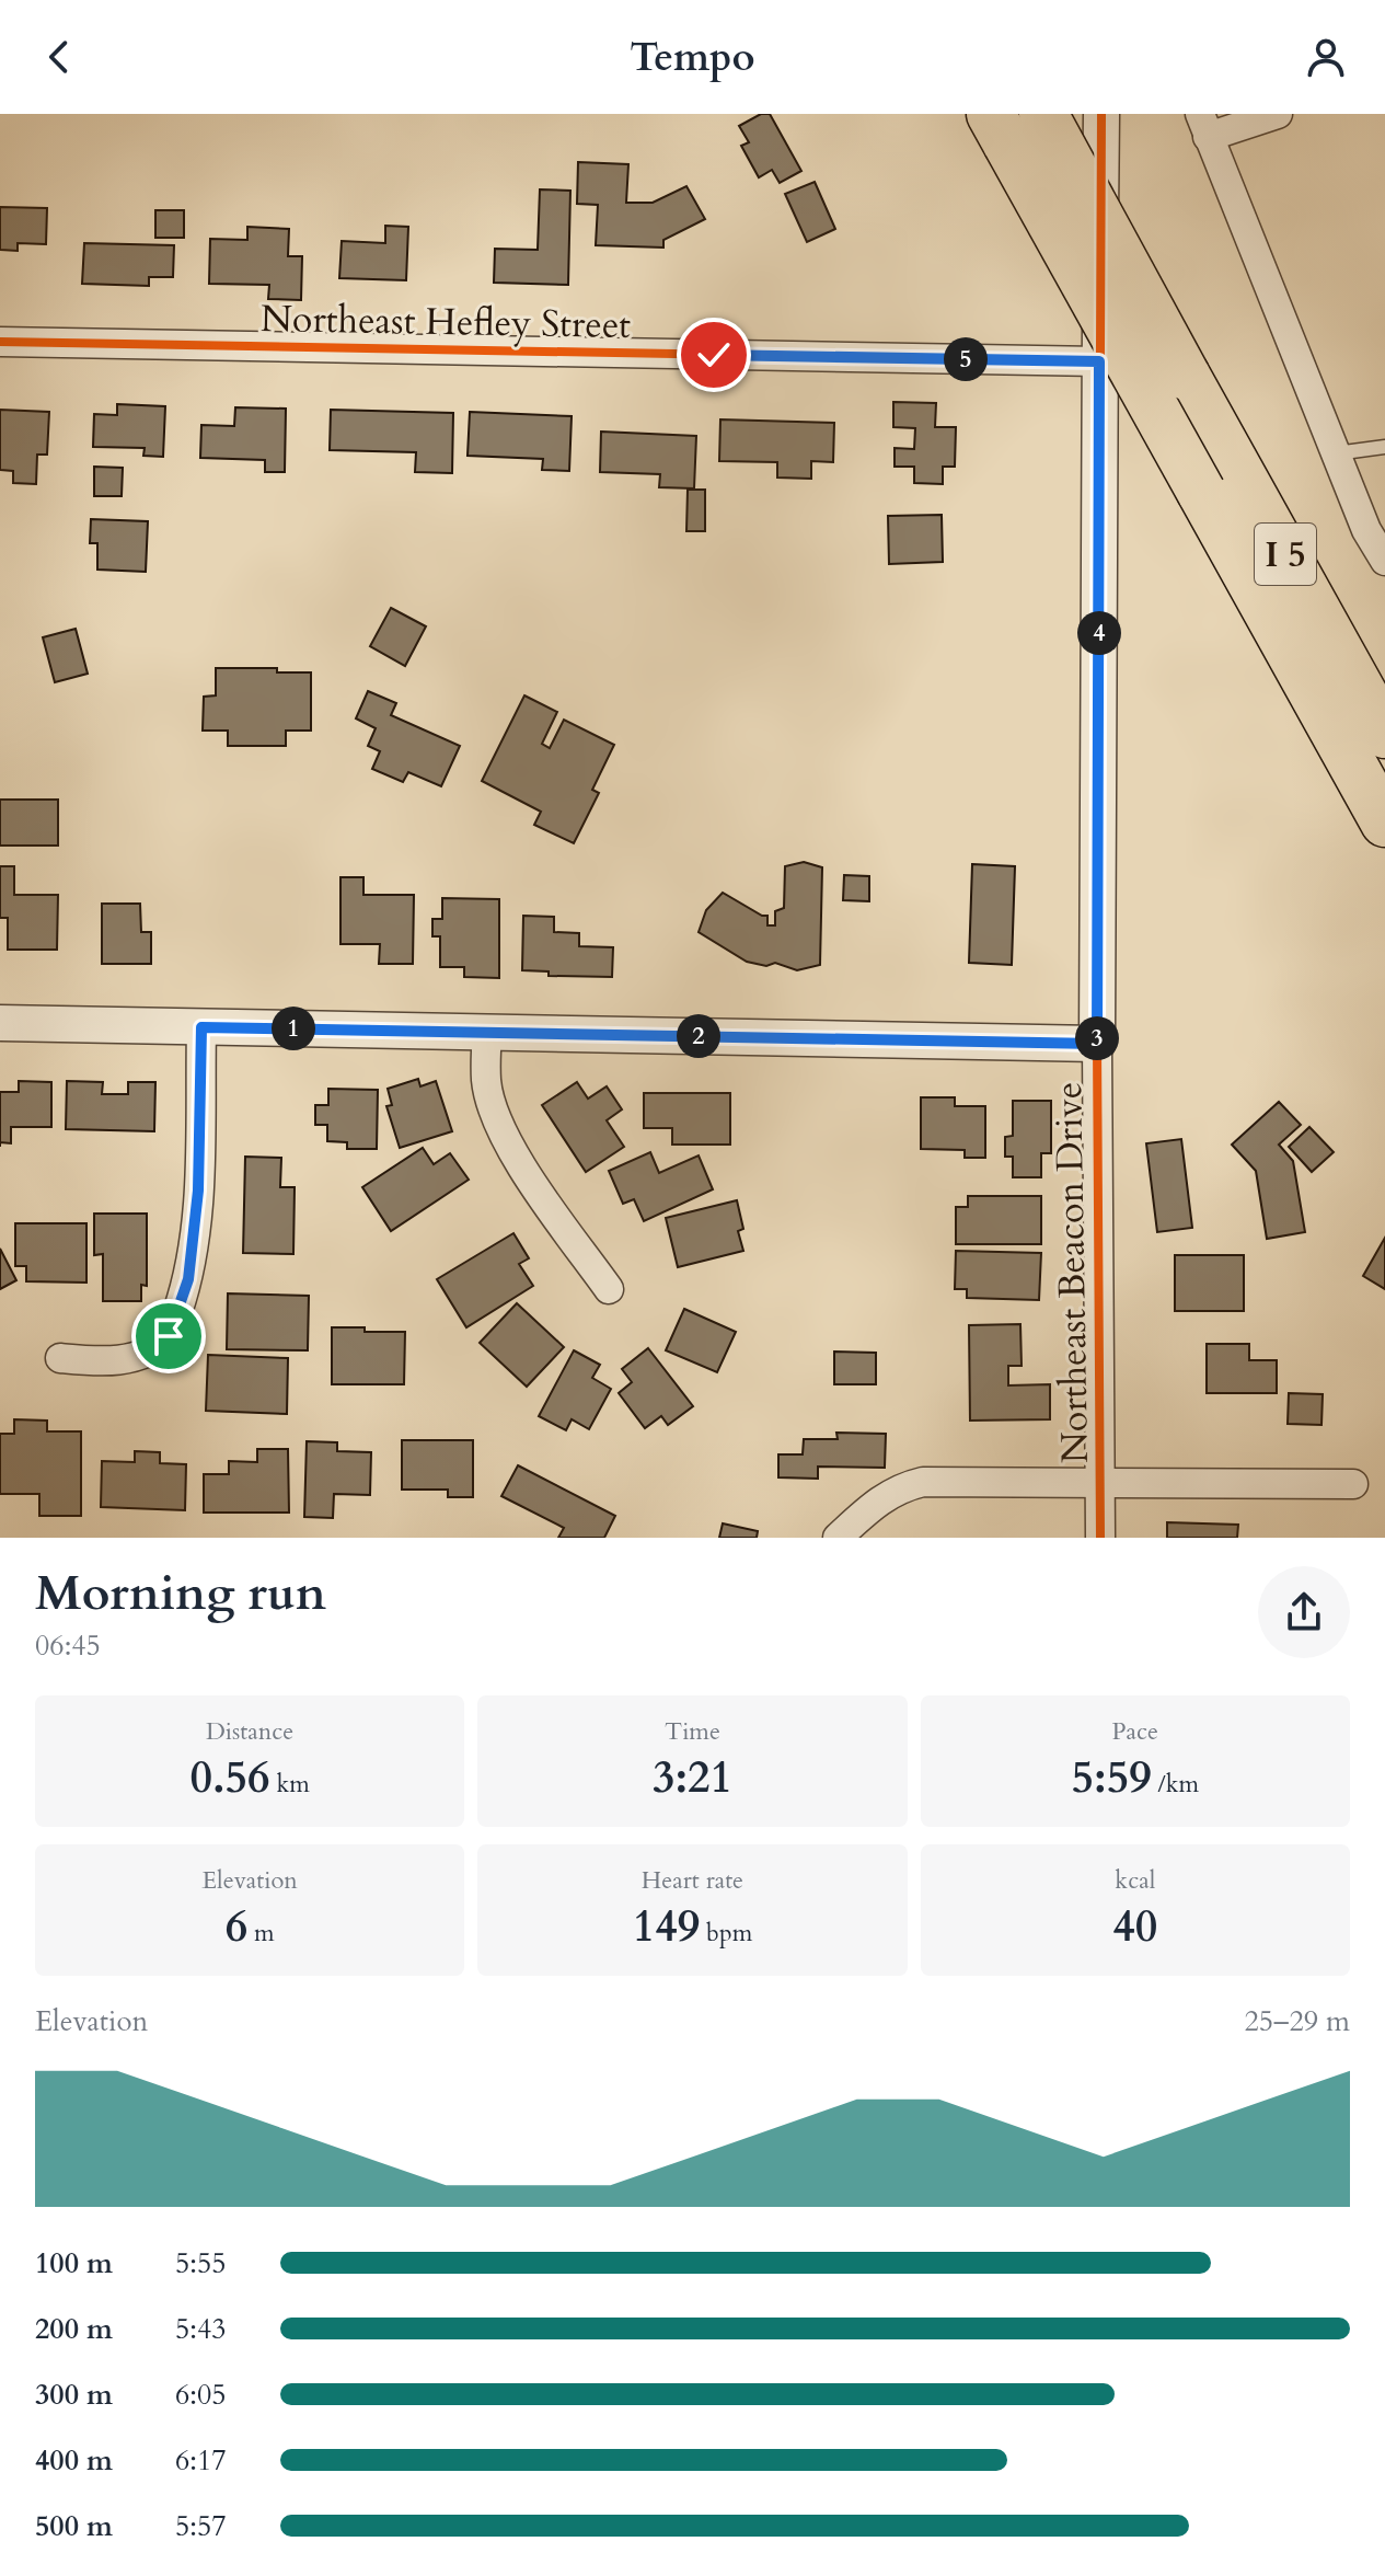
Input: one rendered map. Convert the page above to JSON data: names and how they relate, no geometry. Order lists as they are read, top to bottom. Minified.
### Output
{"streets":{"highway":["I 5"],"street":["Northeast Hefley Street","Northeast Beacon Drive"]},"crossings":[["Northeast Hefley Street","Northeast Beacon Drive"]],"page":{"header":"Tempo","pins":["5","4","1","2","3"],"heading":["Morning run","06:45"],"stats":[["Distance","0.56 km"],["Time","3:21"],["Pace","5:59 /km"],["Elevation","6 m"],["Heart rate","149 bpm"],["kcal","40"]],"chart":["Elevation","25–29 m"],"list":[{"name":"100 m","note":"5:55"},{"name":"200 m","note":"5:43"},{"name":"300 m","note":"6:05"},{"name":"400 m","note":"6:17"},{"name":"500 m","note":"5:57"}]}}
